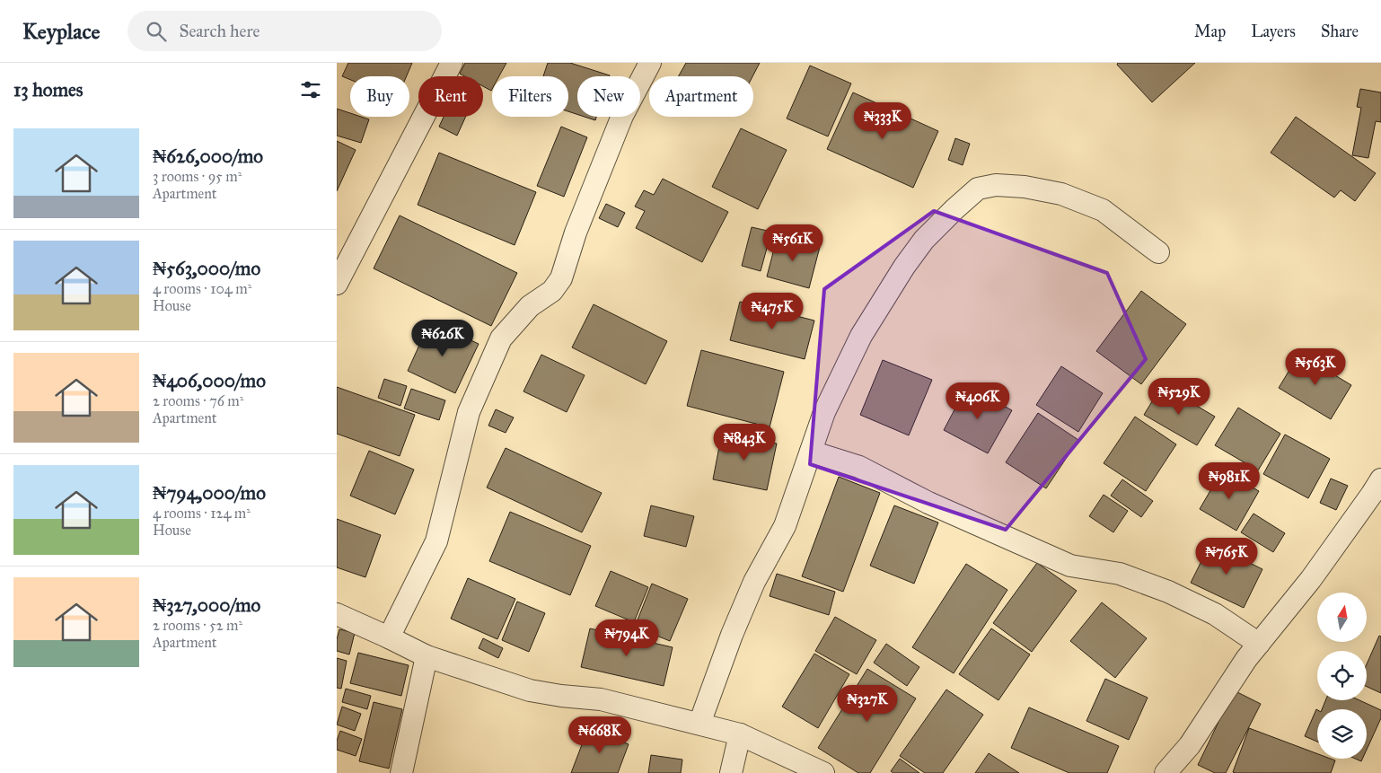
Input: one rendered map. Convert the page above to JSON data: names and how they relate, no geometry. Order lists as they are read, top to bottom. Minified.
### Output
{"north":"top","page":{"header":"Keyplace","search":"Search here","nav":["Map","Layers","Share"],"heading":"13 homes","chip":["Buy","Rent","Filters","New","Apartment"],"price":["₦333K","₦561K","₦475K","₦626K","₦563K","₦529K","₦406K","₦843K","₦981K","₦765K","₦794K","₦327K","₦668K"],"list":[{"name":"₦626,000/mo","note":"3 rooms · 95 m² · Apartment"},{"name":"₦563,000/mo","note":"4 rooms · 104 m² · House"},{"name":"₦406,000/mo","note":"2 rooms · 76 m² · Apartment"},{"name":"₦794,000/mo","note":"4 rooms · 124 m² · House"},{"name":"₦327,000/mo","note":"2 rooms · 52 m² · Apartment"}]}}
